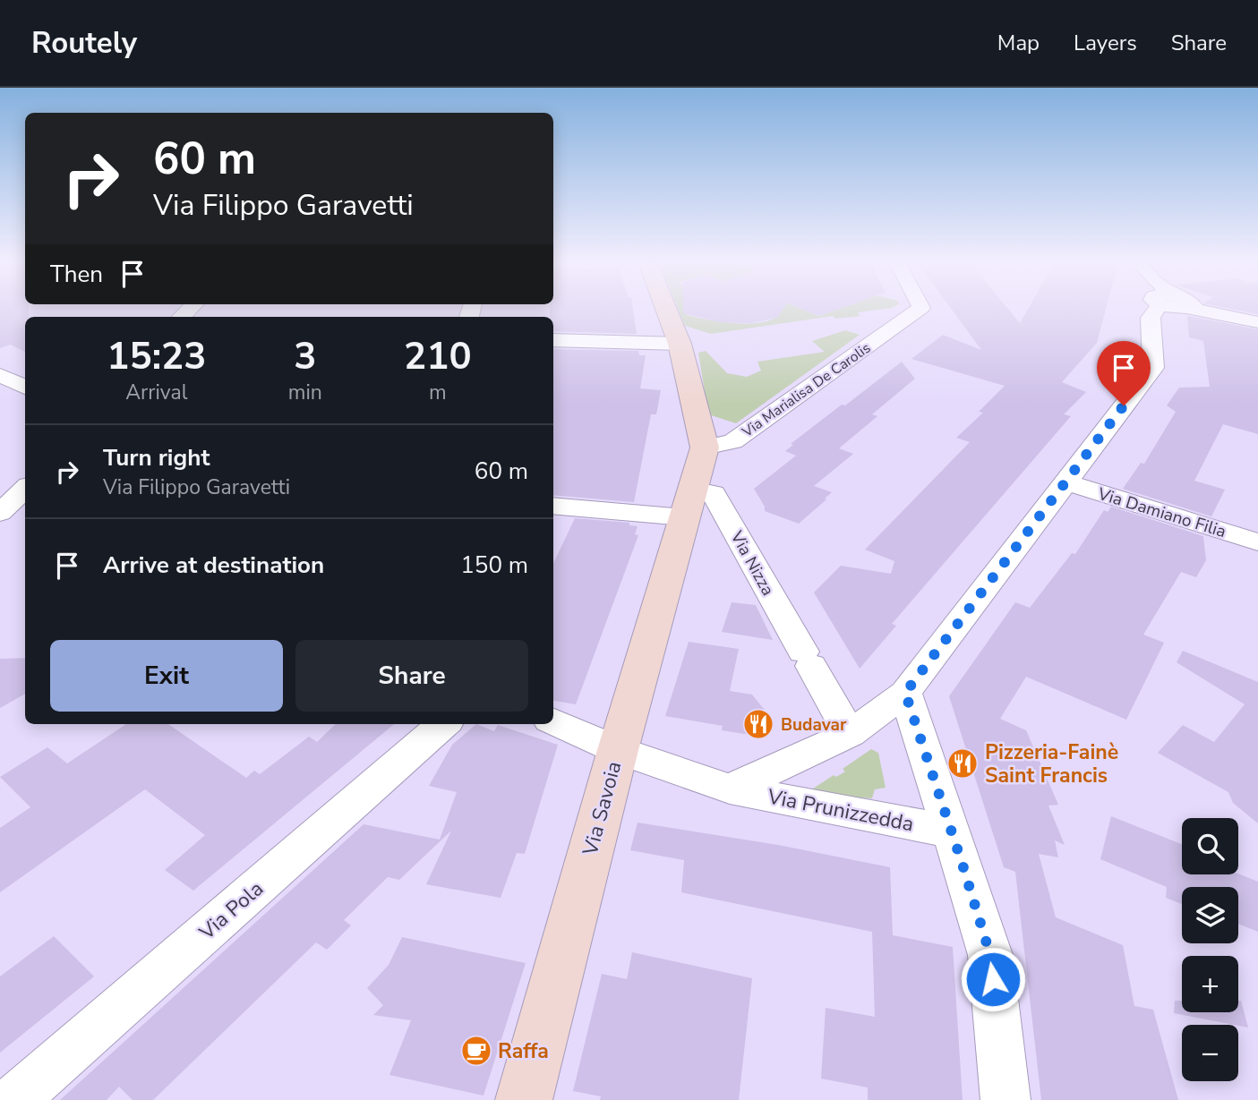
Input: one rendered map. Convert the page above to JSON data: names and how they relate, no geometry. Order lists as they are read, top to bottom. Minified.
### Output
{"streets":{"street":["Via Marialisa De Carolis","Via Damiano Filia","Via Nizza","Via Savoia","Via Prunizzedda","Via Pola"]},"crossings":[["Via Marialisa De Carolis","Via Savoia"],["Via Damiano Filia","Via Prunizzedda"],["Via Nizza","Via Savoia"],["Via Nizza","Via Prunizzedda"],["Via Savoia","Via Prunizzedda"]],"places":{"restaurant":["Budavar","Pizzeria-Fainè Saint Francis"],"cafe":["Raffa"]},"page":{"header":"Routely","nav":["Map","Layers","Share"],"turn":["60 m","Via Filippo Garavetti"],"then":"Then","eta":["15:23","Arrival","3","min","210","m"],"list":[{"name":"Turn right","note":"Via Filippo Garavetti","value":"60 m"},{"name":"Arrive at destination","value":"150 m"}],"buttons":["Exit","Share"],"map_buttons":["+","−"]}}
